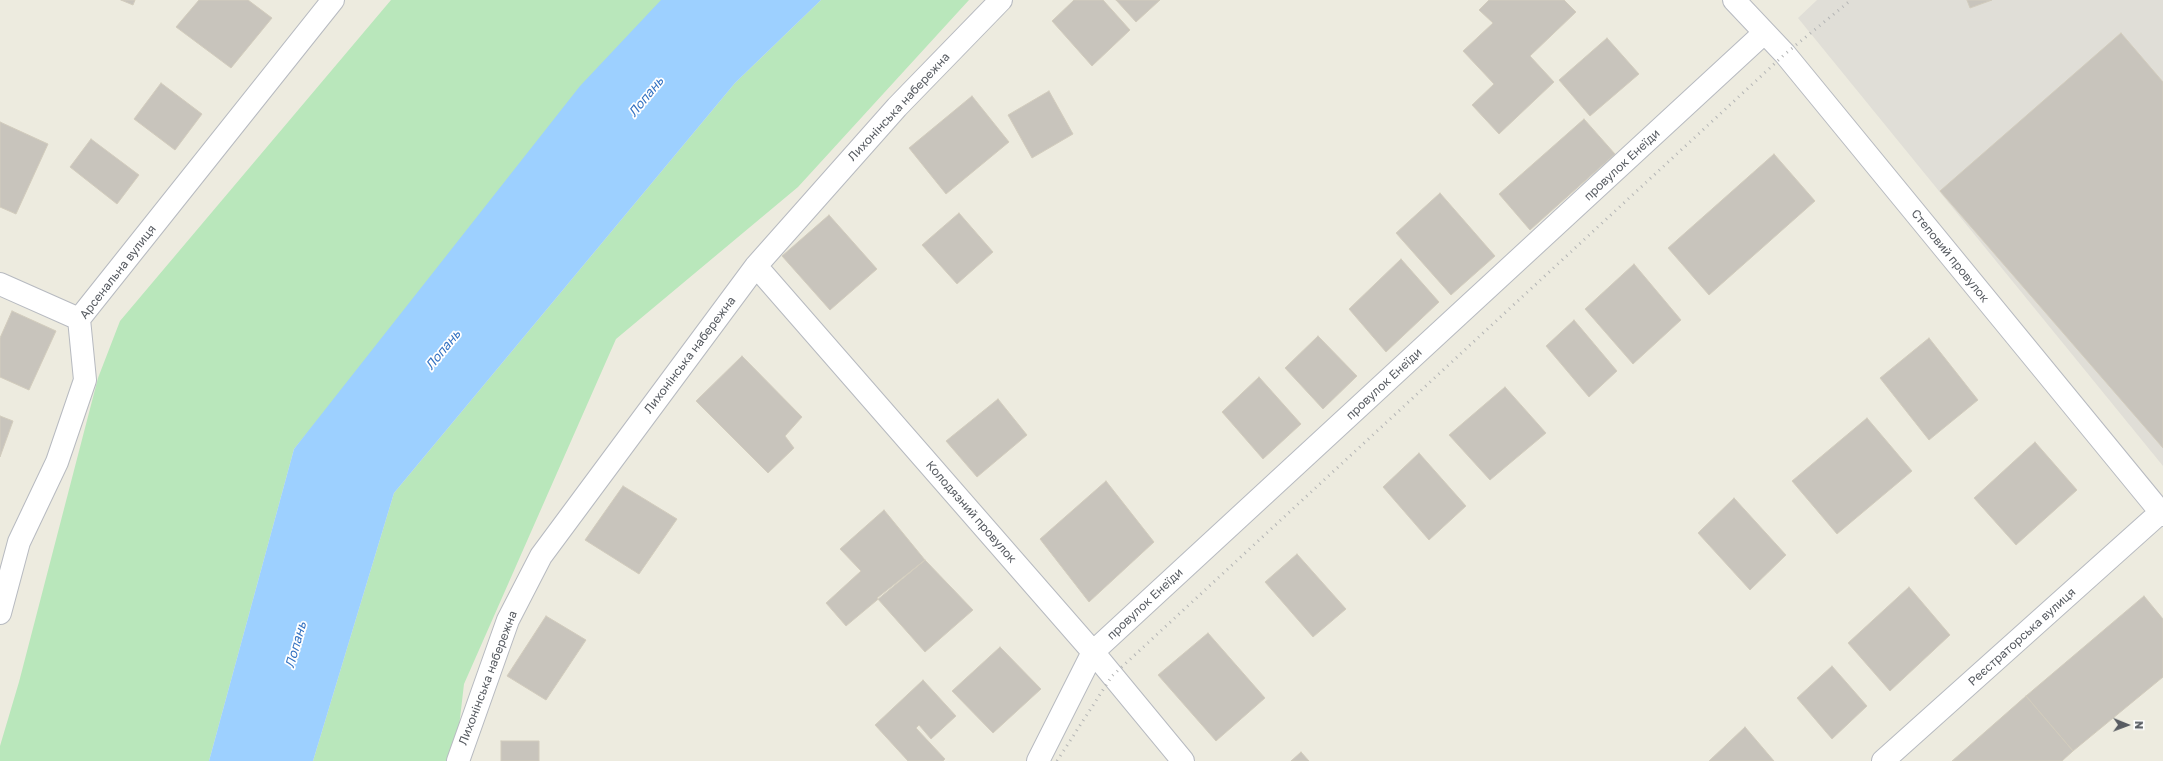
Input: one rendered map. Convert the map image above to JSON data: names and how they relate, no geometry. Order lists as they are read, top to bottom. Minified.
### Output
{"streets":{"street":["Лихонінська набережна","провулок Енеїди","Степовий провулок","Арсенальна вулиця","Колодязний провулок","Реєстраторська вулиця"]},"crossings":[["Лихонінська набережна","Колодязний провулок"],["провулок Енеїди","Степовий провулок"],["провулок Енеїди","Колодязний провулок"],["Степовий провулок","Реєстраторська вулиця"]],"water":["Лопань"],"north":"right"}
